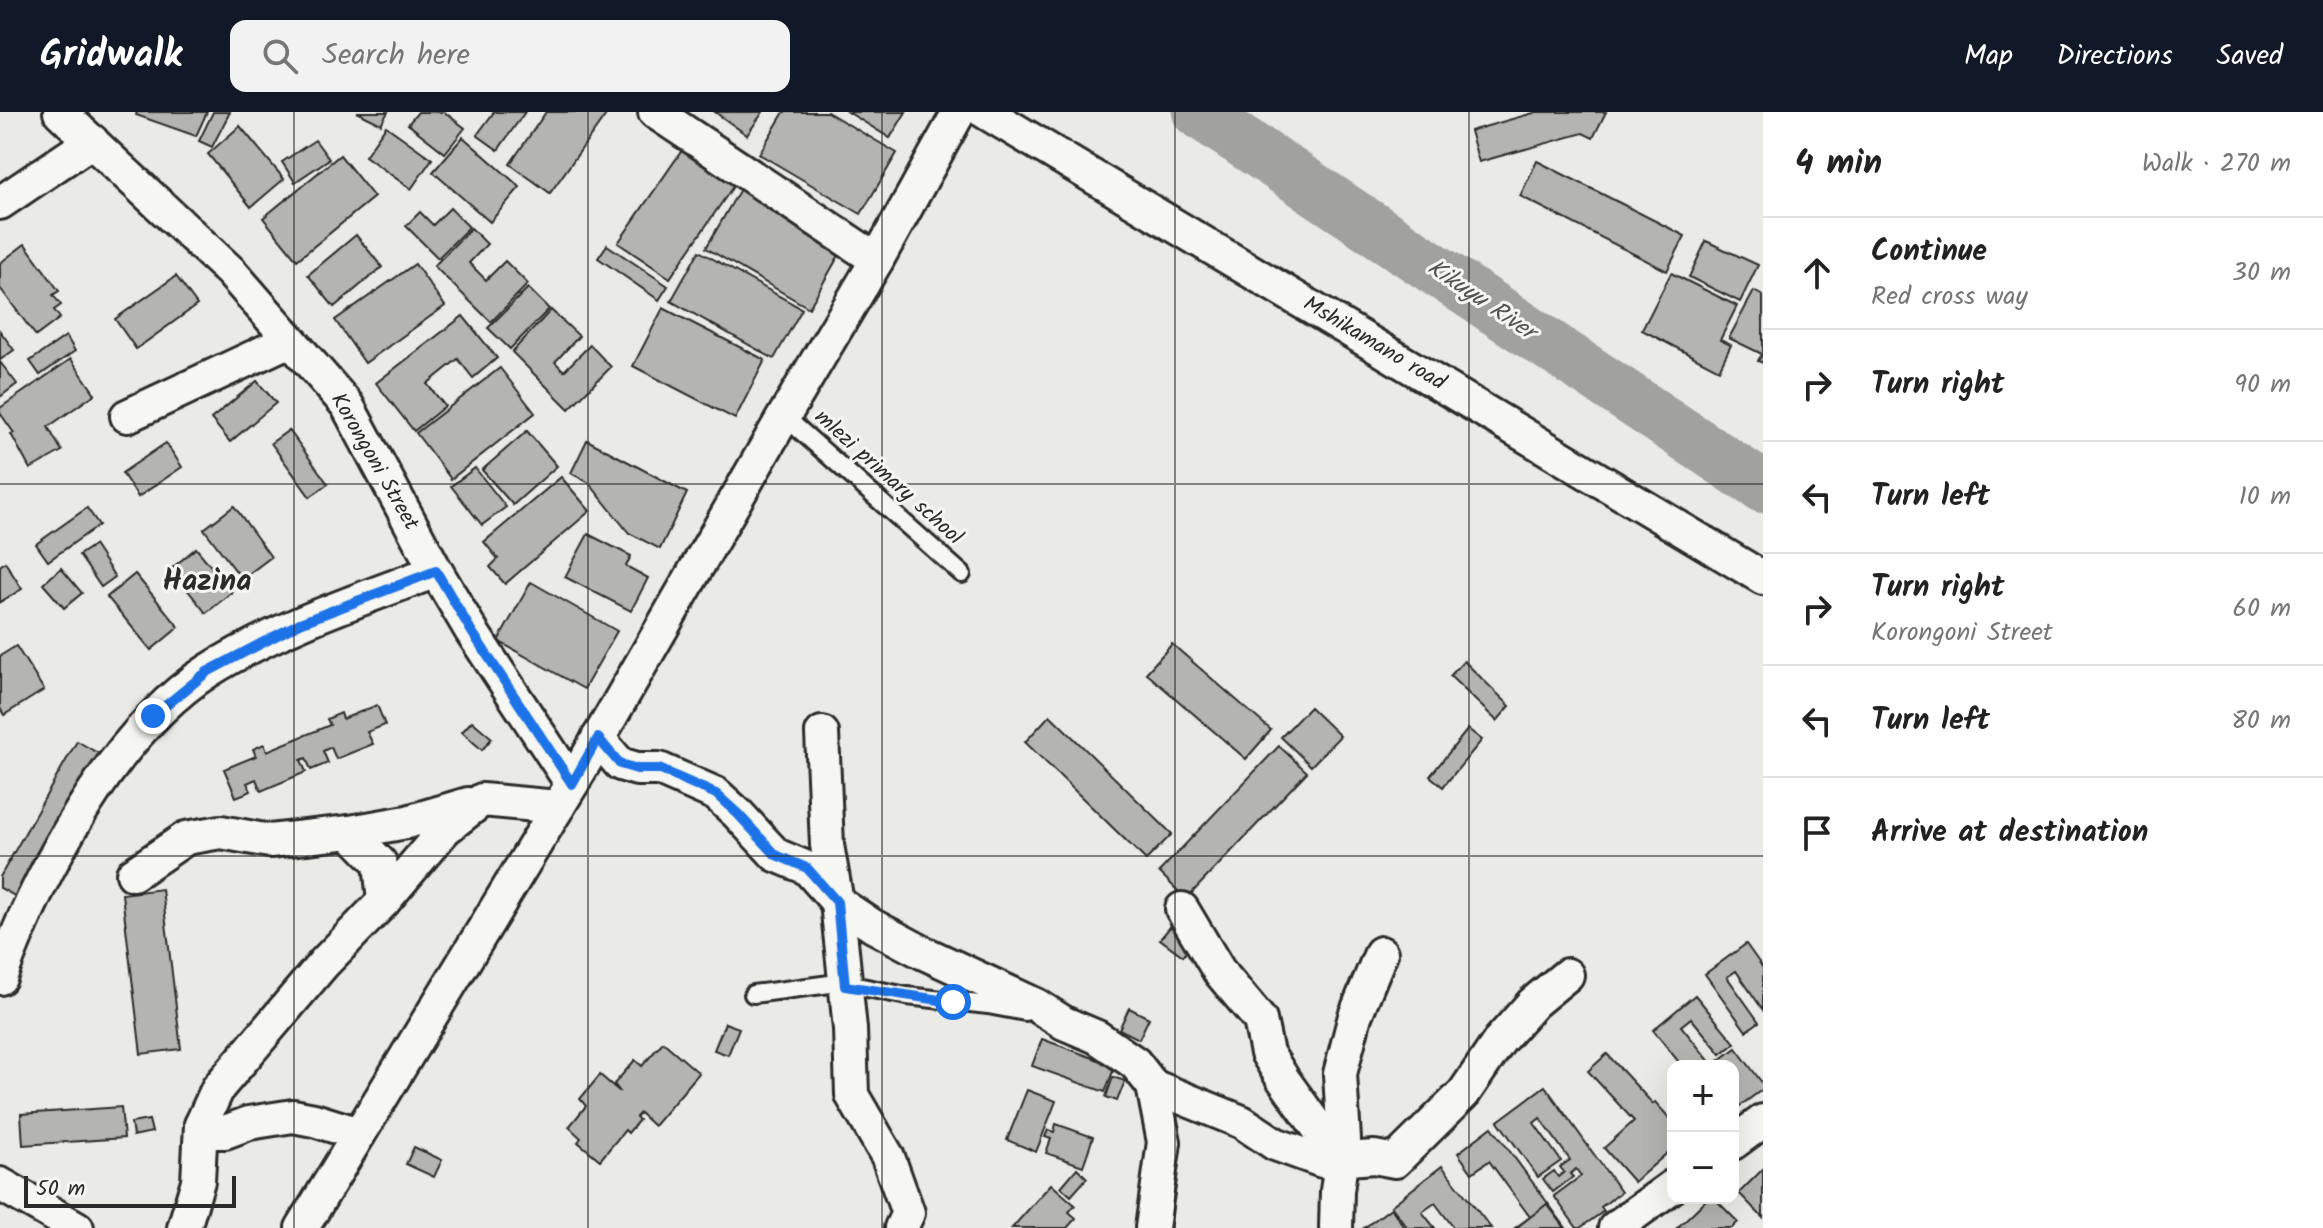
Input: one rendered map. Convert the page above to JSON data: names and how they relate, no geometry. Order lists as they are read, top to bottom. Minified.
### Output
{"streets":{"street":["Mshikamano road","Korongoni Street"],"lane":["mlezi primary school"]},"districts":["Hazina"],"water":["Kikuyu River"],"scale_bar":"50 m","page":{"header":"Gridwalk","search":"Search here","nav":["Map","Directions","Saved"],"heading":["4 min","Walk · 270 m"],"list":[["Continue","Red cross way","30 m"],["Turn right","90 m"],["Turn left","10 m"],["Turn right","Korongoni Street","60 m"],["Turn left","80 m"],"Arrive at destination"],"map_buttons":["+","−"],"scale":"50 m"}}
